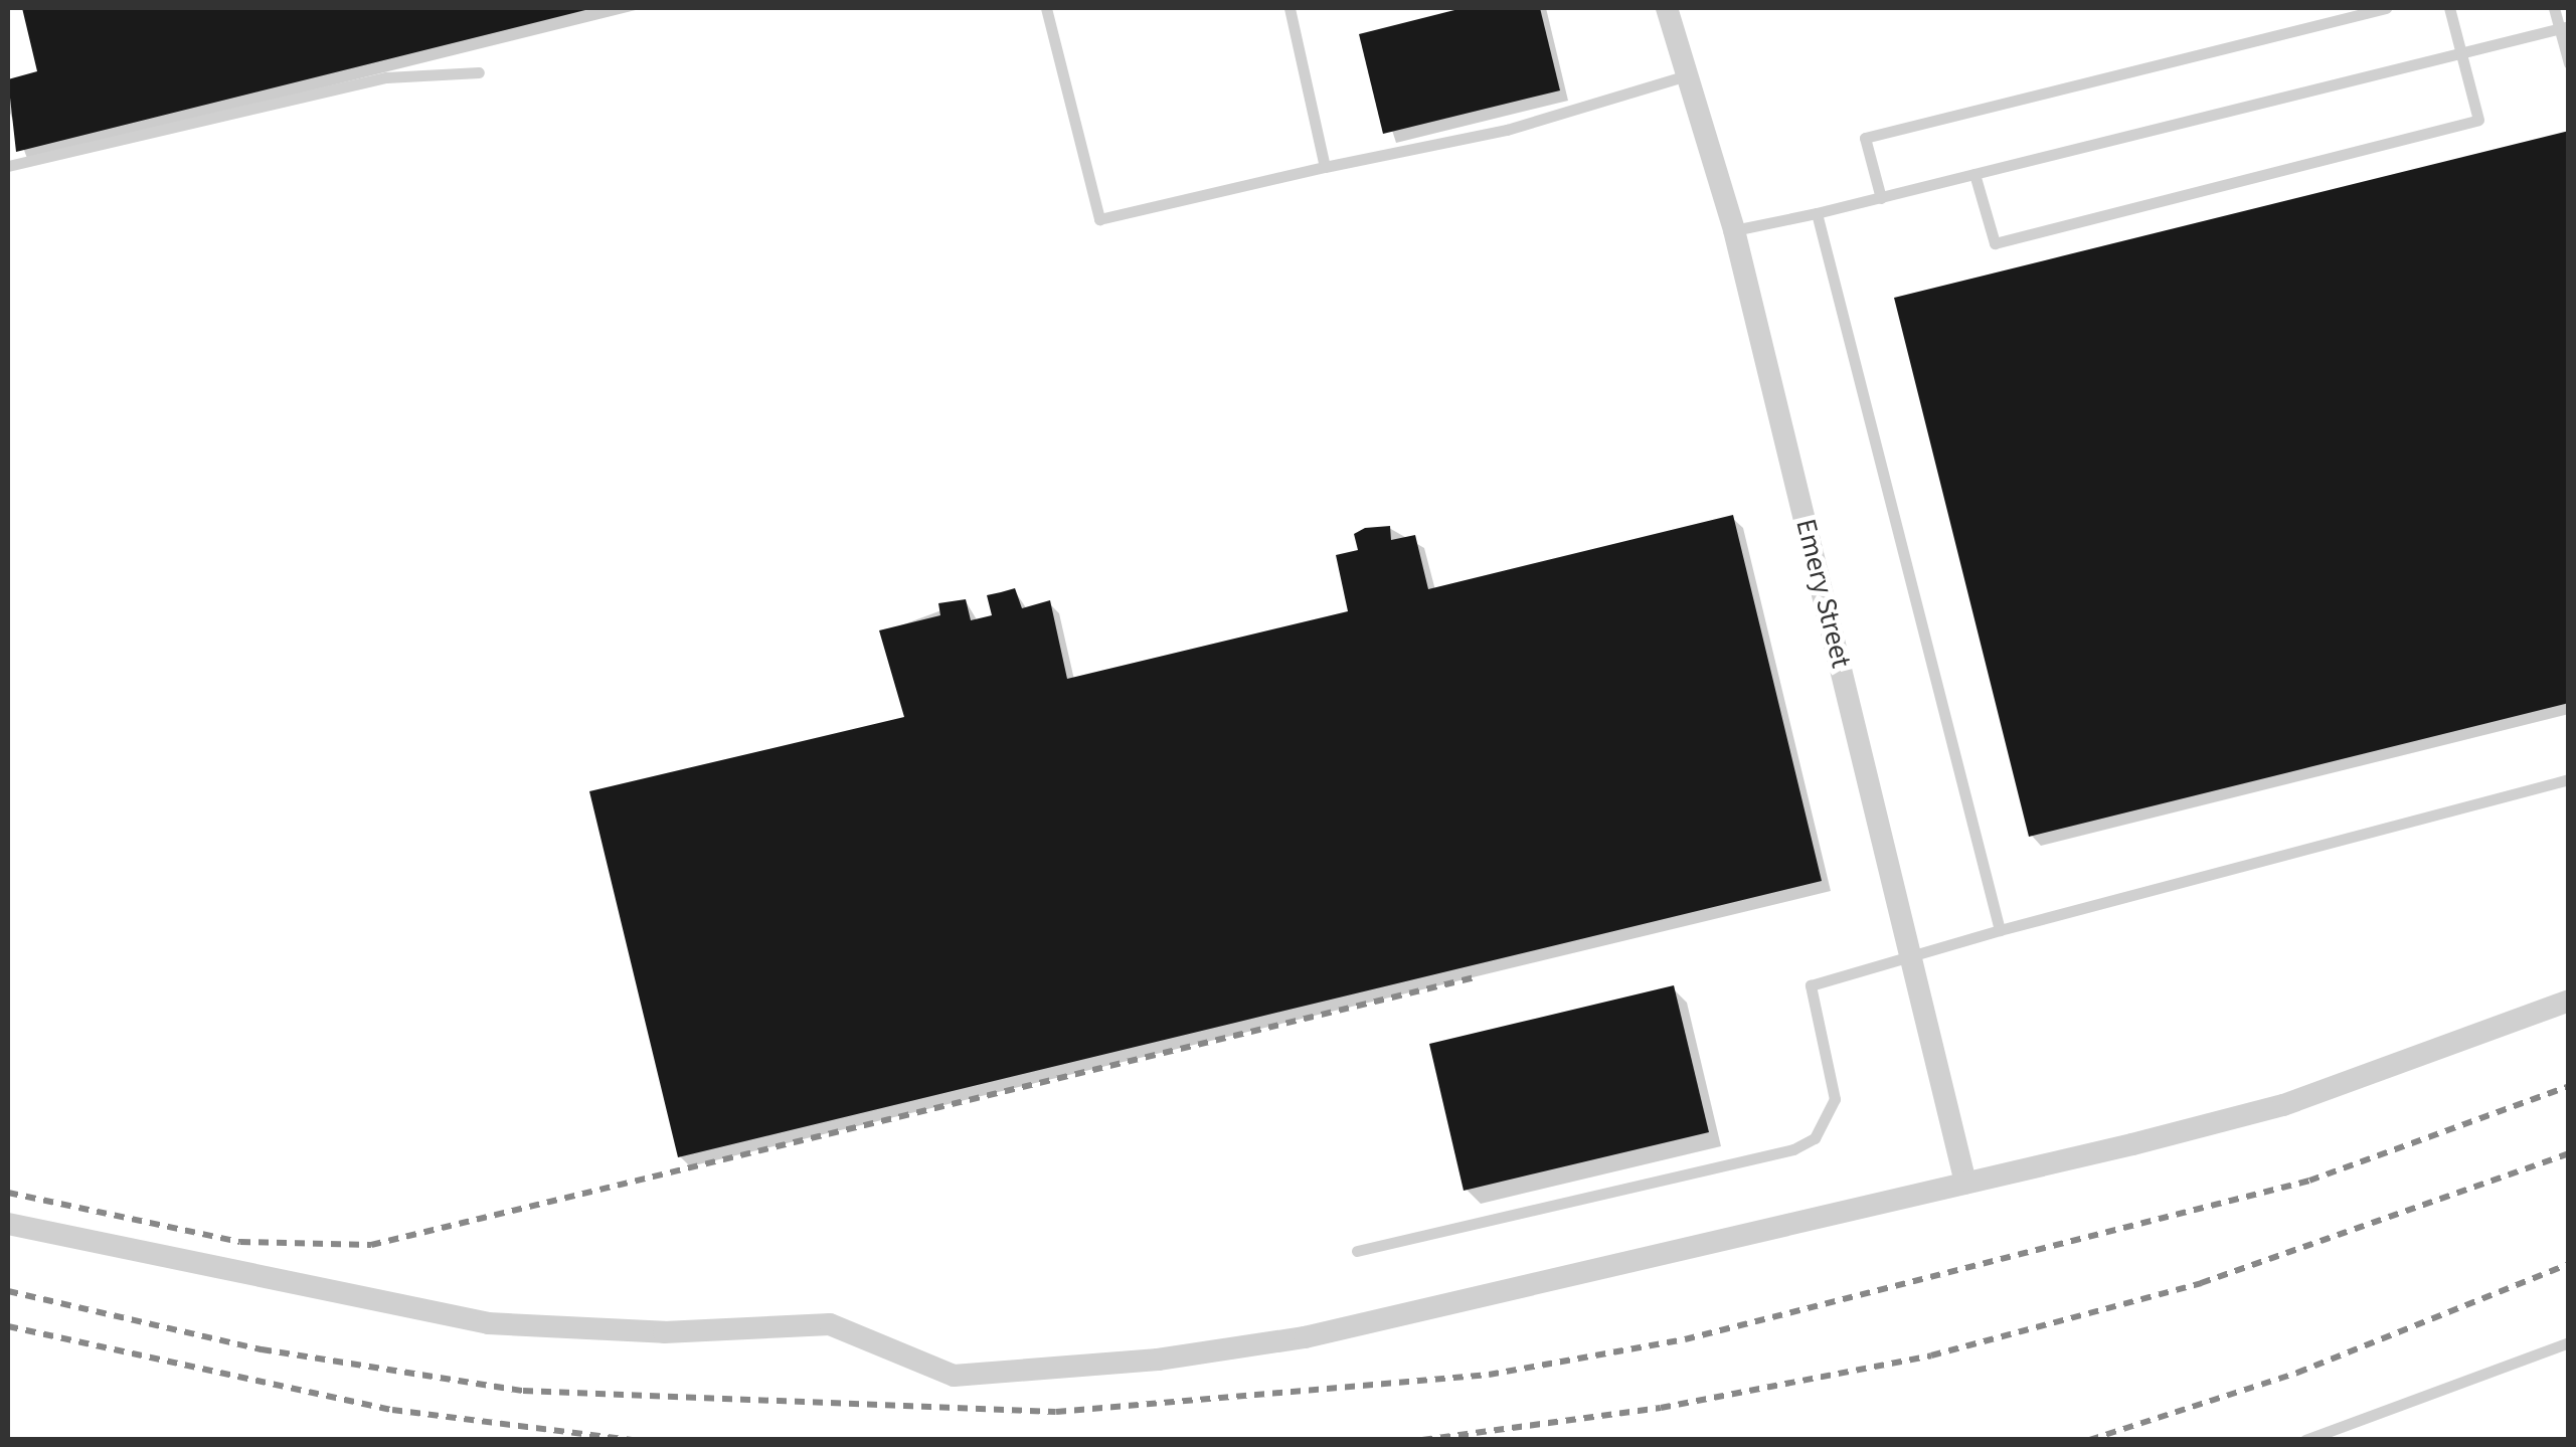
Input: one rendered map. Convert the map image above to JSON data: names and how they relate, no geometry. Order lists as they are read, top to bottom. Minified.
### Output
{"streets":{"street":["Emery Street"]}}
